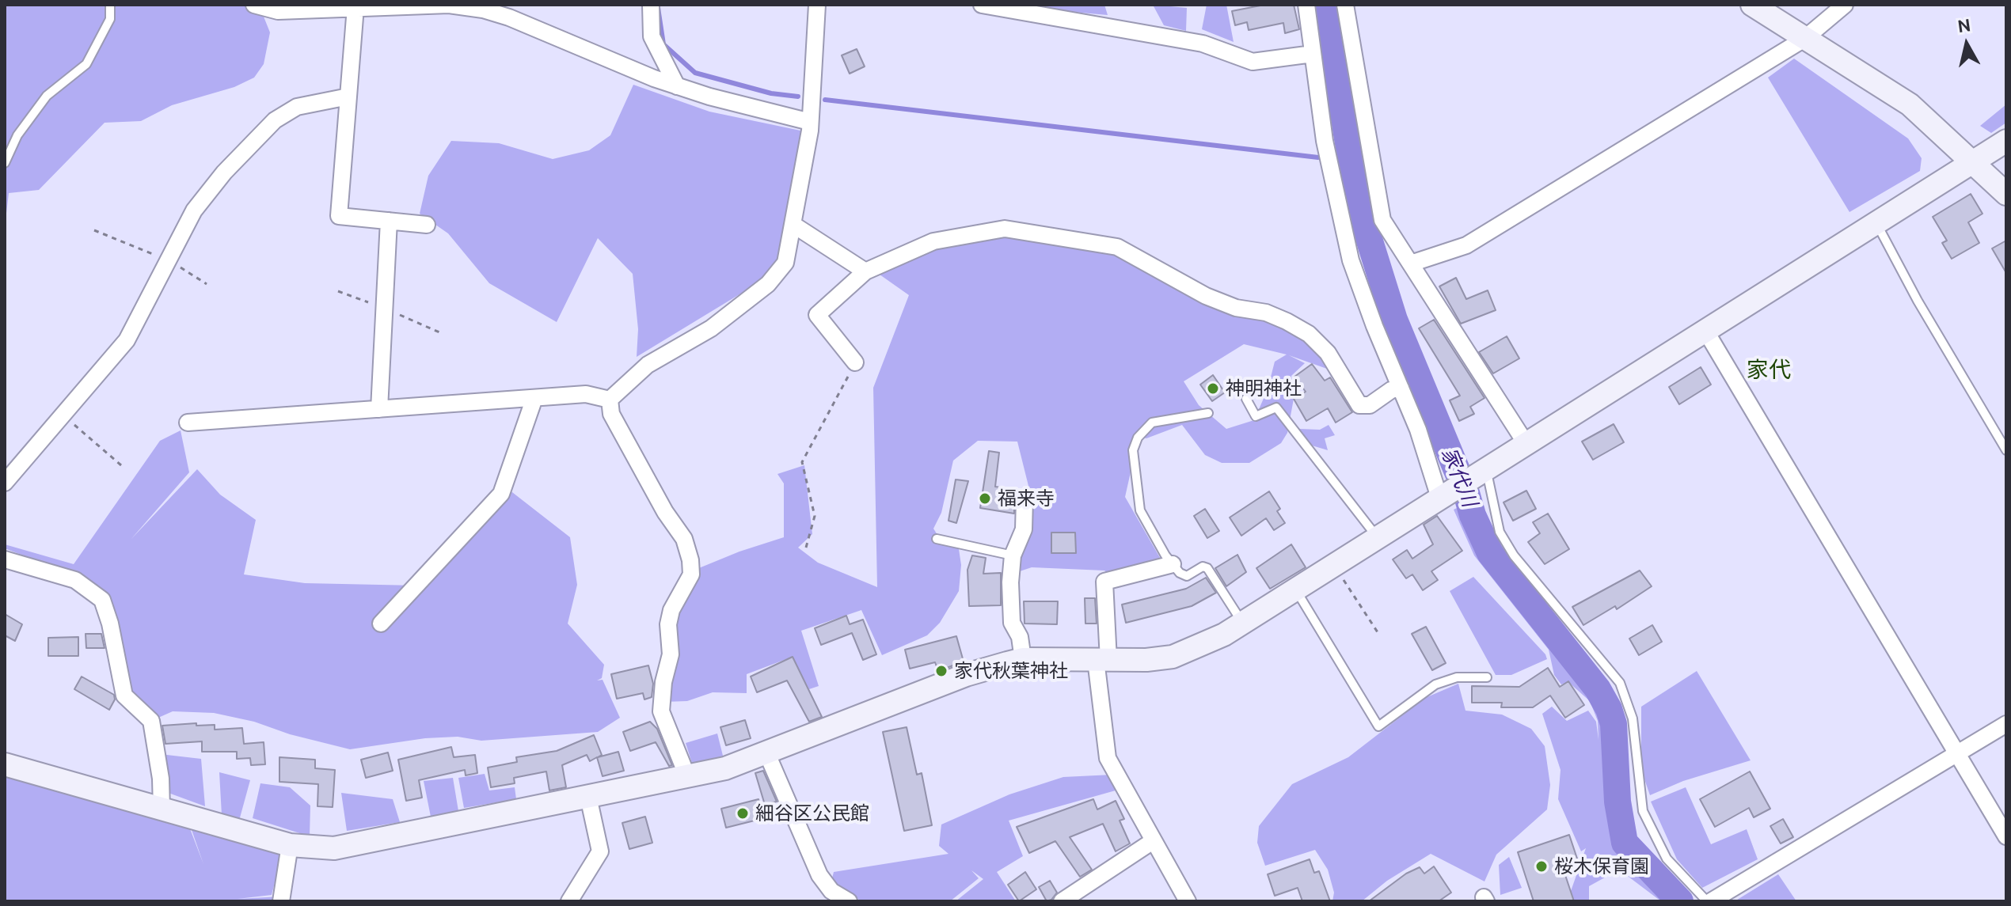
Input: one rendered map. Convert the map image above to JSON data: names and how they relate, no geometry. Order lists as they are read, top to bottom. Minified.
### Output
{"districts":["家代"],"water":["家代川"],"places":["神明神社","福来寺","家代秋葉神社","細谷区公民館","桜木保育園"],"north":"top"}
